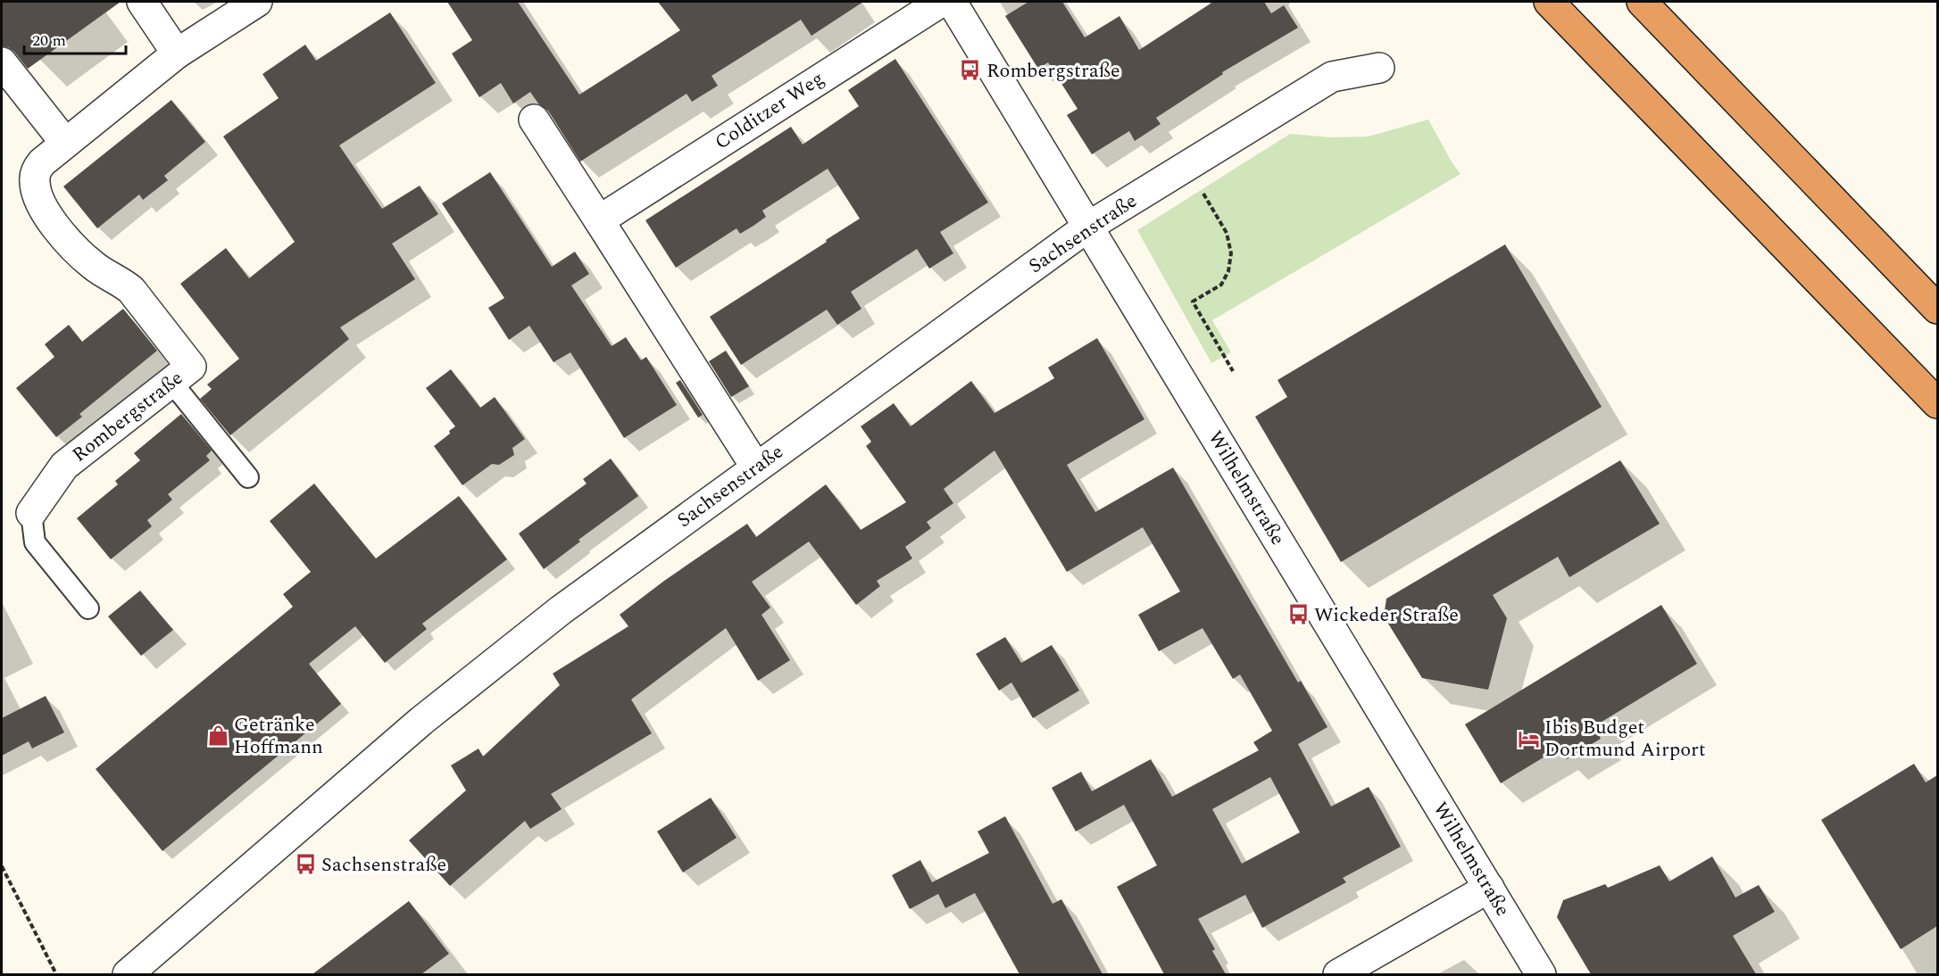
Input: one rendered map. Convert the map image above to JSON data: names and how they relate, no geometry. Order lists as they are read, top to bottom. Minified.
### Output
{"streets":{"street":["Colditzer Weg","Sachsenstraße","Rombergstraße","Wilhelmstraße"]},"crossings":[["Sachsenstraße","Wilhelmstraße"]],"places":{"bus stop":["Rombergstraße","Wickeder Straße","Sachsenstraße"],"shop":["Getränke Hoffmann"],"hotel":["Ibis Budget Dortmund Airport"]},"scale_bar":"20 m"}
